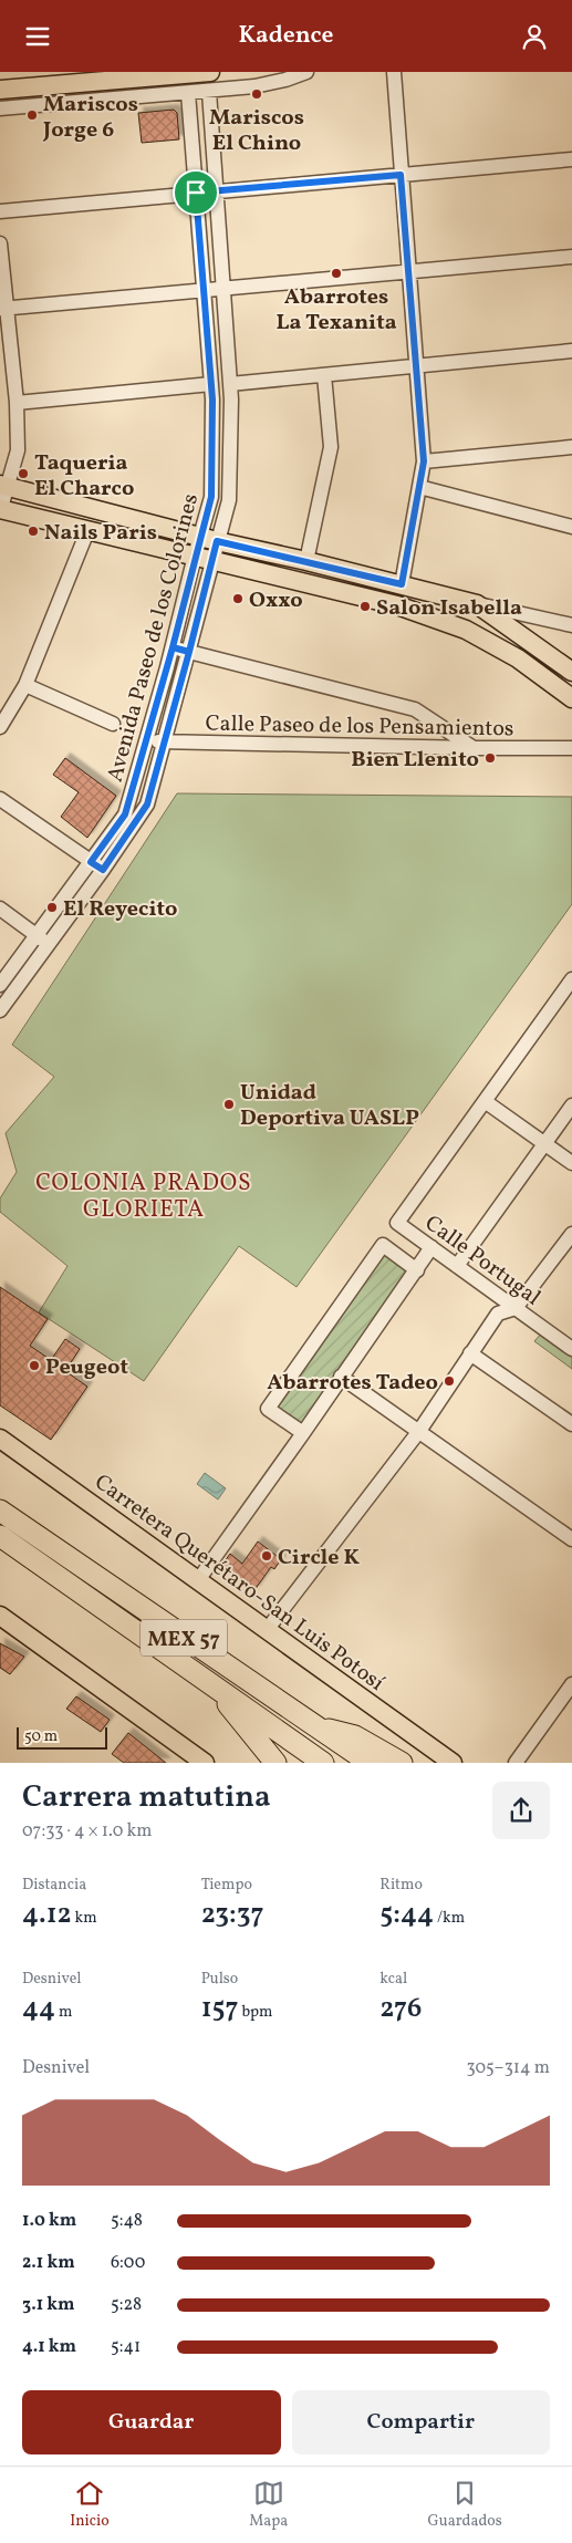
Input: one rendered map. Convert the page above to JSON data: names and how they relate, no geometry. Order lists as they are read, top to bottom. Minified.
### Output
{"streets":{"highway":["MEX 57"],"main road":["Carretera Querétaro-San Luis Potosí"],"street":["Avenida Paseo de los Colorines","Calle Paseo de los Pensamientos","Calle Portugal"]},"crossings":[["Avenida Paseo de los Colorines","Calle Paseo de los Pensamientos"]],"districts":["COLONIA PRADOS GLORIETA"],"places":["Mariscos El Chino","Mariscos Jorge 6","Abarrotes La Texanita","Taqueria El Charco","Nails Paris","Oxxo","Salon Isabella","Bien Llenito","El Reyecito","Unidad Deportiva UASLP","Peugeot","Abarrotes Tadeo","Circle K"],"scale_bar":"50 m","page":{"header":"Kadence","scale":"50 m","heading":["Carrera matutina","07:33 · 4 × 1.0 km"],"stats":[["Distancia","4.12 km"],["Tiempo","23:37"],["Ritmo","5:44 /km"],["Desnivel","44 m"],["Pulso","157 bpm"],["kcal","276"]],"chart":["Desnivel","305–314 m"],"list":[{"name":"1.0 km","note":"5:48"},{"name":"2.1 km","note":"6:00"},{"name":"3.1 km","note":"5:28"},{"name":"4.1 km","note":"5:41"}],"buttons":["Guardar","Compartir"],"tabs":["Inicio","Mapa","Guardados"]}}
